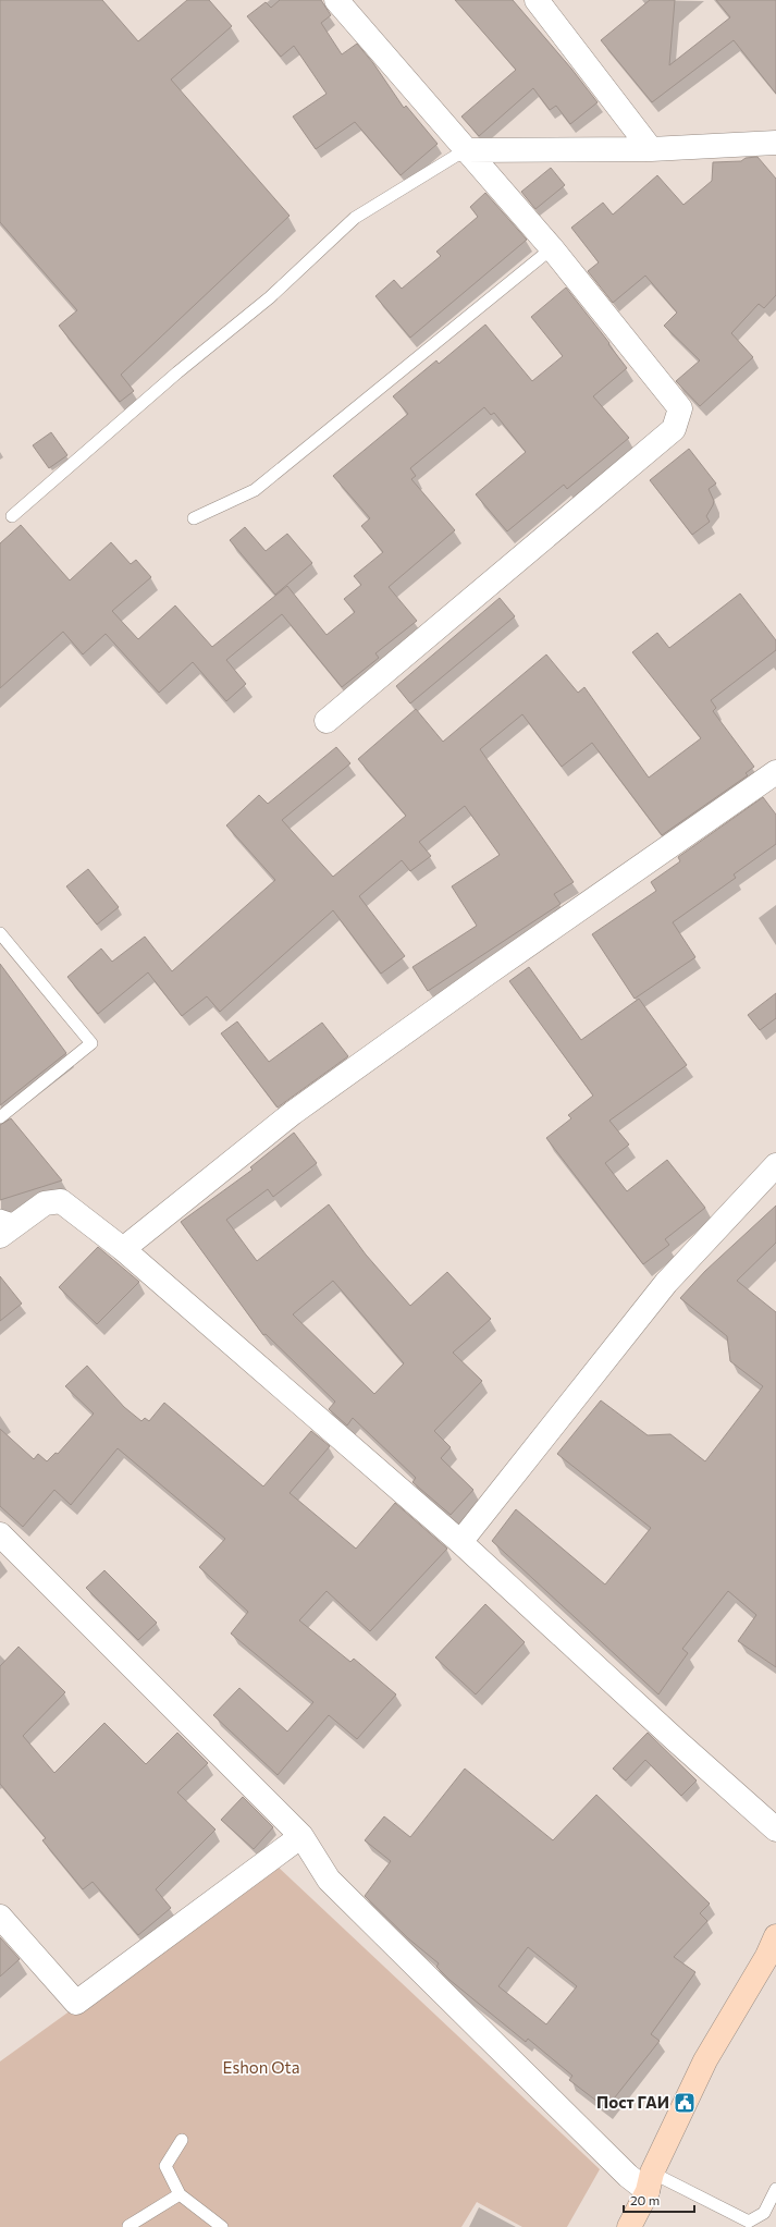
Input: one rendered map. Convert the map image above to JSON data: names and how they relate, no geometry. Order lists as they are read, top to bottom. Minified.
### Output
{"parks":["Eshon Ota"],"places":{"public building":["Пост ГАИ"]},"scale_bar":"20 m"}
